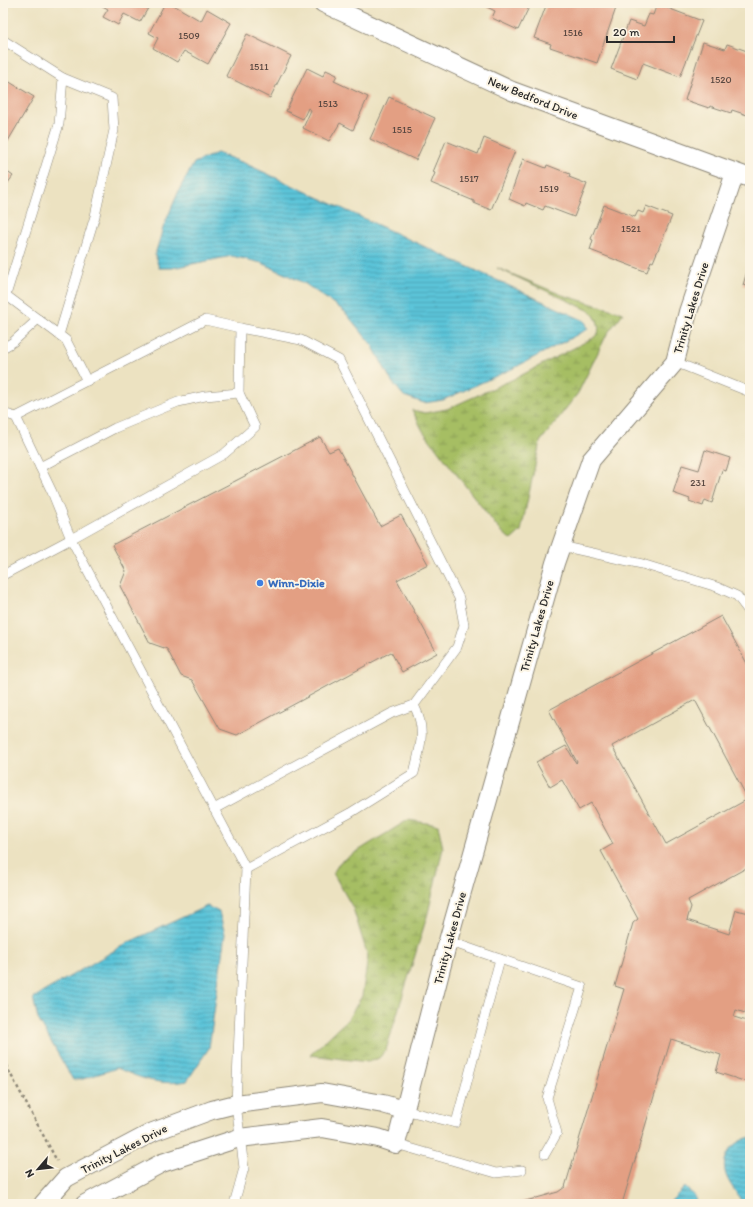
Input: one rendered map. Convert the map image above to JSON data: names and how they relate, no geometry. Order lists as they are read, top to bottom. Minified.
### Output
{"streets":{"street":["New Bedford Drive","Trinity Lakes Drive"]},"crossings":[["New Bedford Drive","Trinity Lakes Drive"]],"places":["Winn-Dixie"],"house_numbers":["1516","1509","1511","1520","1513","1515","1517","1519","1521","231"],"scale_bar":"20 m","north":"bottom left"}
